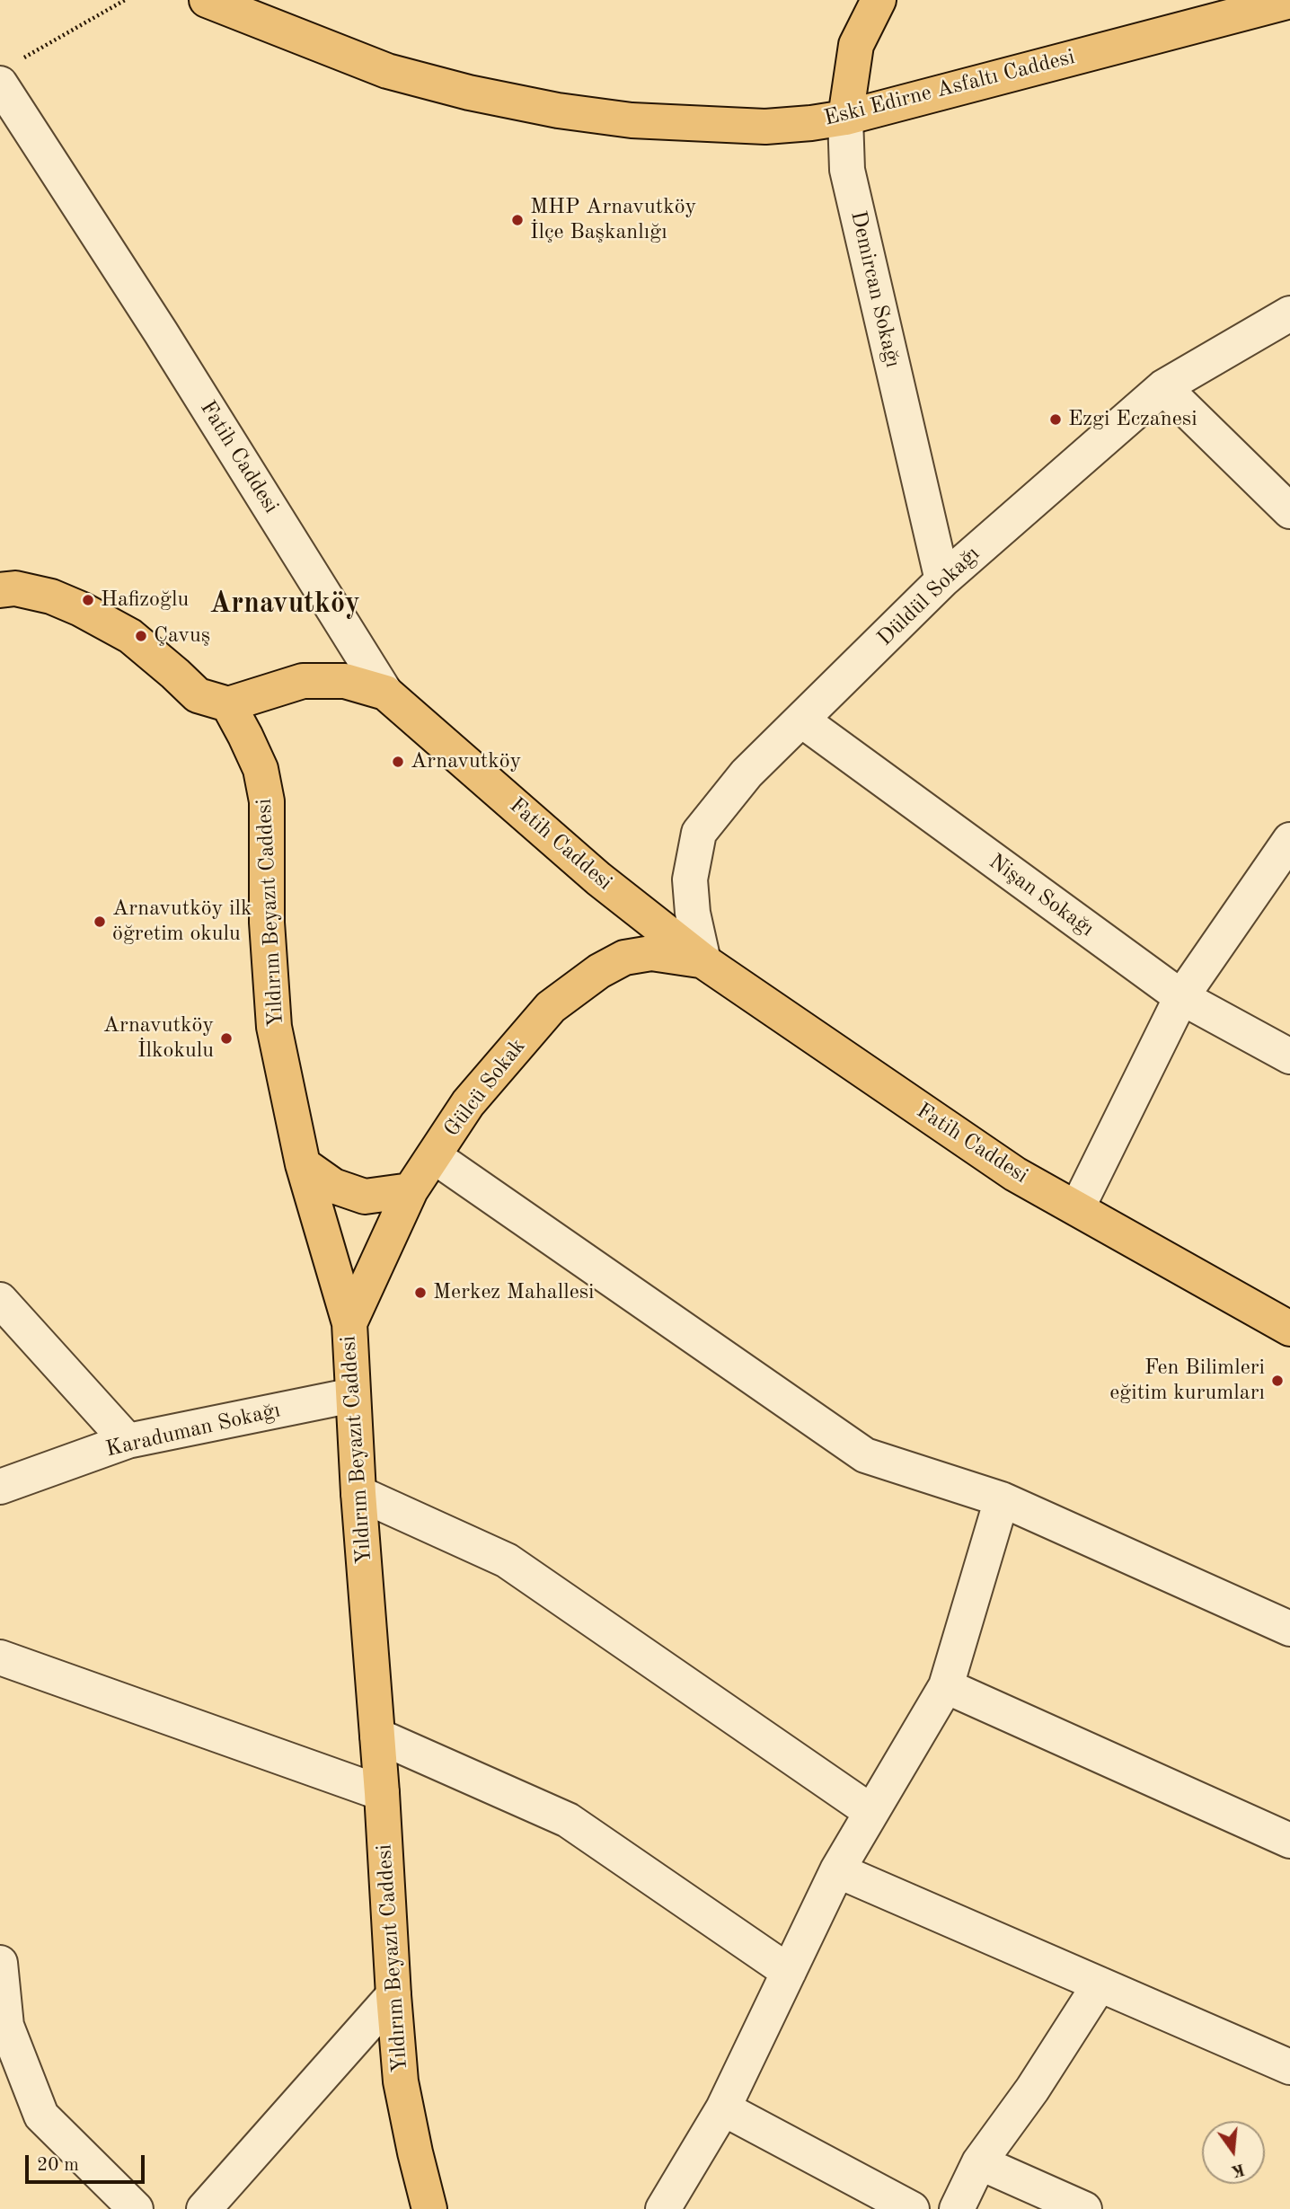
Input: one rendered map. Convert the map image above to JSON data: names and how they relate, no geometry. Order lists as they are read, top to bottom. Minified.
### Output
{"streets":{"main road":["Eski Edirne Asfaltı Caddesi","Demircan Sokağı","Fatih Caddesi","Yıldırım Beyazıt Caddesi","Gülcü Sokak"],"street":["Düldül Sokağı","Nişan Sokağı","Karaduman Sokağı"]},"crossings":[["Eski Edirne Asfaltı Caddesi","Demircan Sokağı"],["Demircan Sokağı","Düldül Sokağı"],["Fatih Caddesi","Düldül Sokağı"],["Fatih Caddesi","Gülcü Sokak"],["Düldül Sokağı","Nişan Sokağı"],["Düldül Sokağı","Gülcü Sokak"],["Yıldırım Beyazıt Caddesi","Gülcü Sokak"],["Yıldırım Beyazıt Caddesi","Karaduman Sokağı"]],"districts":["Arnavutköy"],"places":["MHP Arnavutköy İlçe Başkanlığı","Ezgi Eczanesi","Hafizoğlu","Çavuş","Arnavutköy","Arnavutköy ilk öğretim okulu","Arnavutköy İlkokulu","Merkez Mahallesi","Fen Bilimleri eğitim kurumları"],"scale_bar":"20 m","north":"bottom"}
